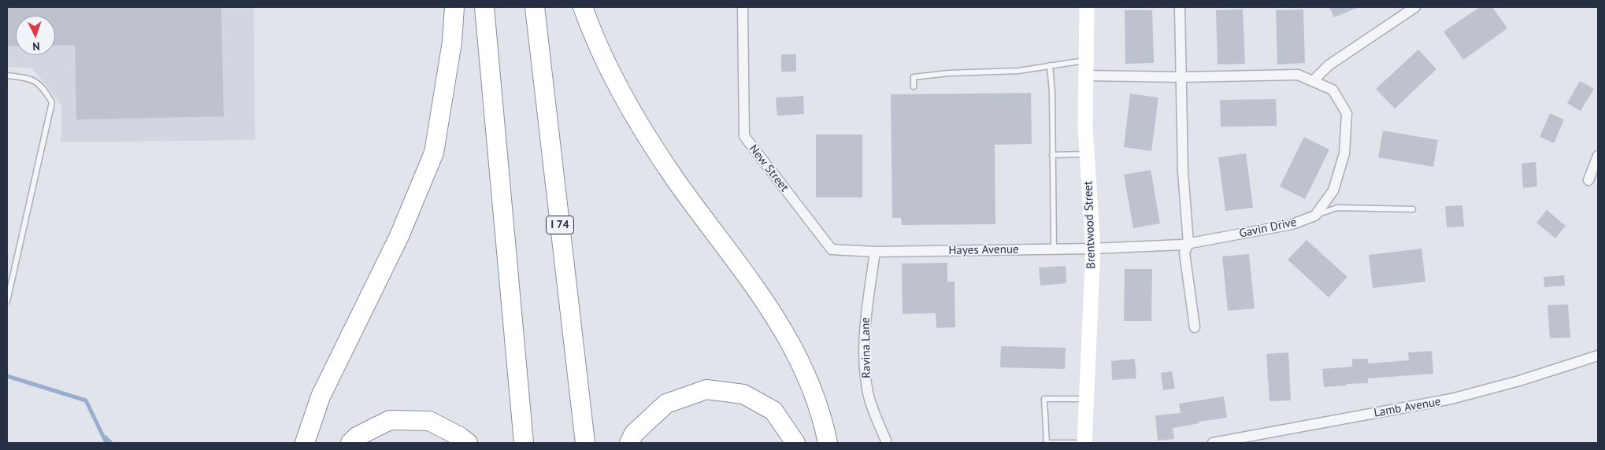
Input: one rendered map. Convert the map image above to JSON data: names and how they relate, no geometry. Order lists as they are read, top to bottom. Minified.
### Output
{"streets":{"highway":["I 74"],"main road":["Brentwood Street"],"street":["New Street","Gavin Drive","Hayes Avenue","Ravina Lane","Lamb Avenue"]},"crossings":[["New Street","Hayes Avenue"],["New Street","Ravina Lane"],["Brentwood Street","Gavin Drive"],["Brentwood Street","Hayes Avenue"],["Gavin Drive","Hayes Avenue"],["Hayes Avenue","Ravina Lane"]],"north":"bottom"}
